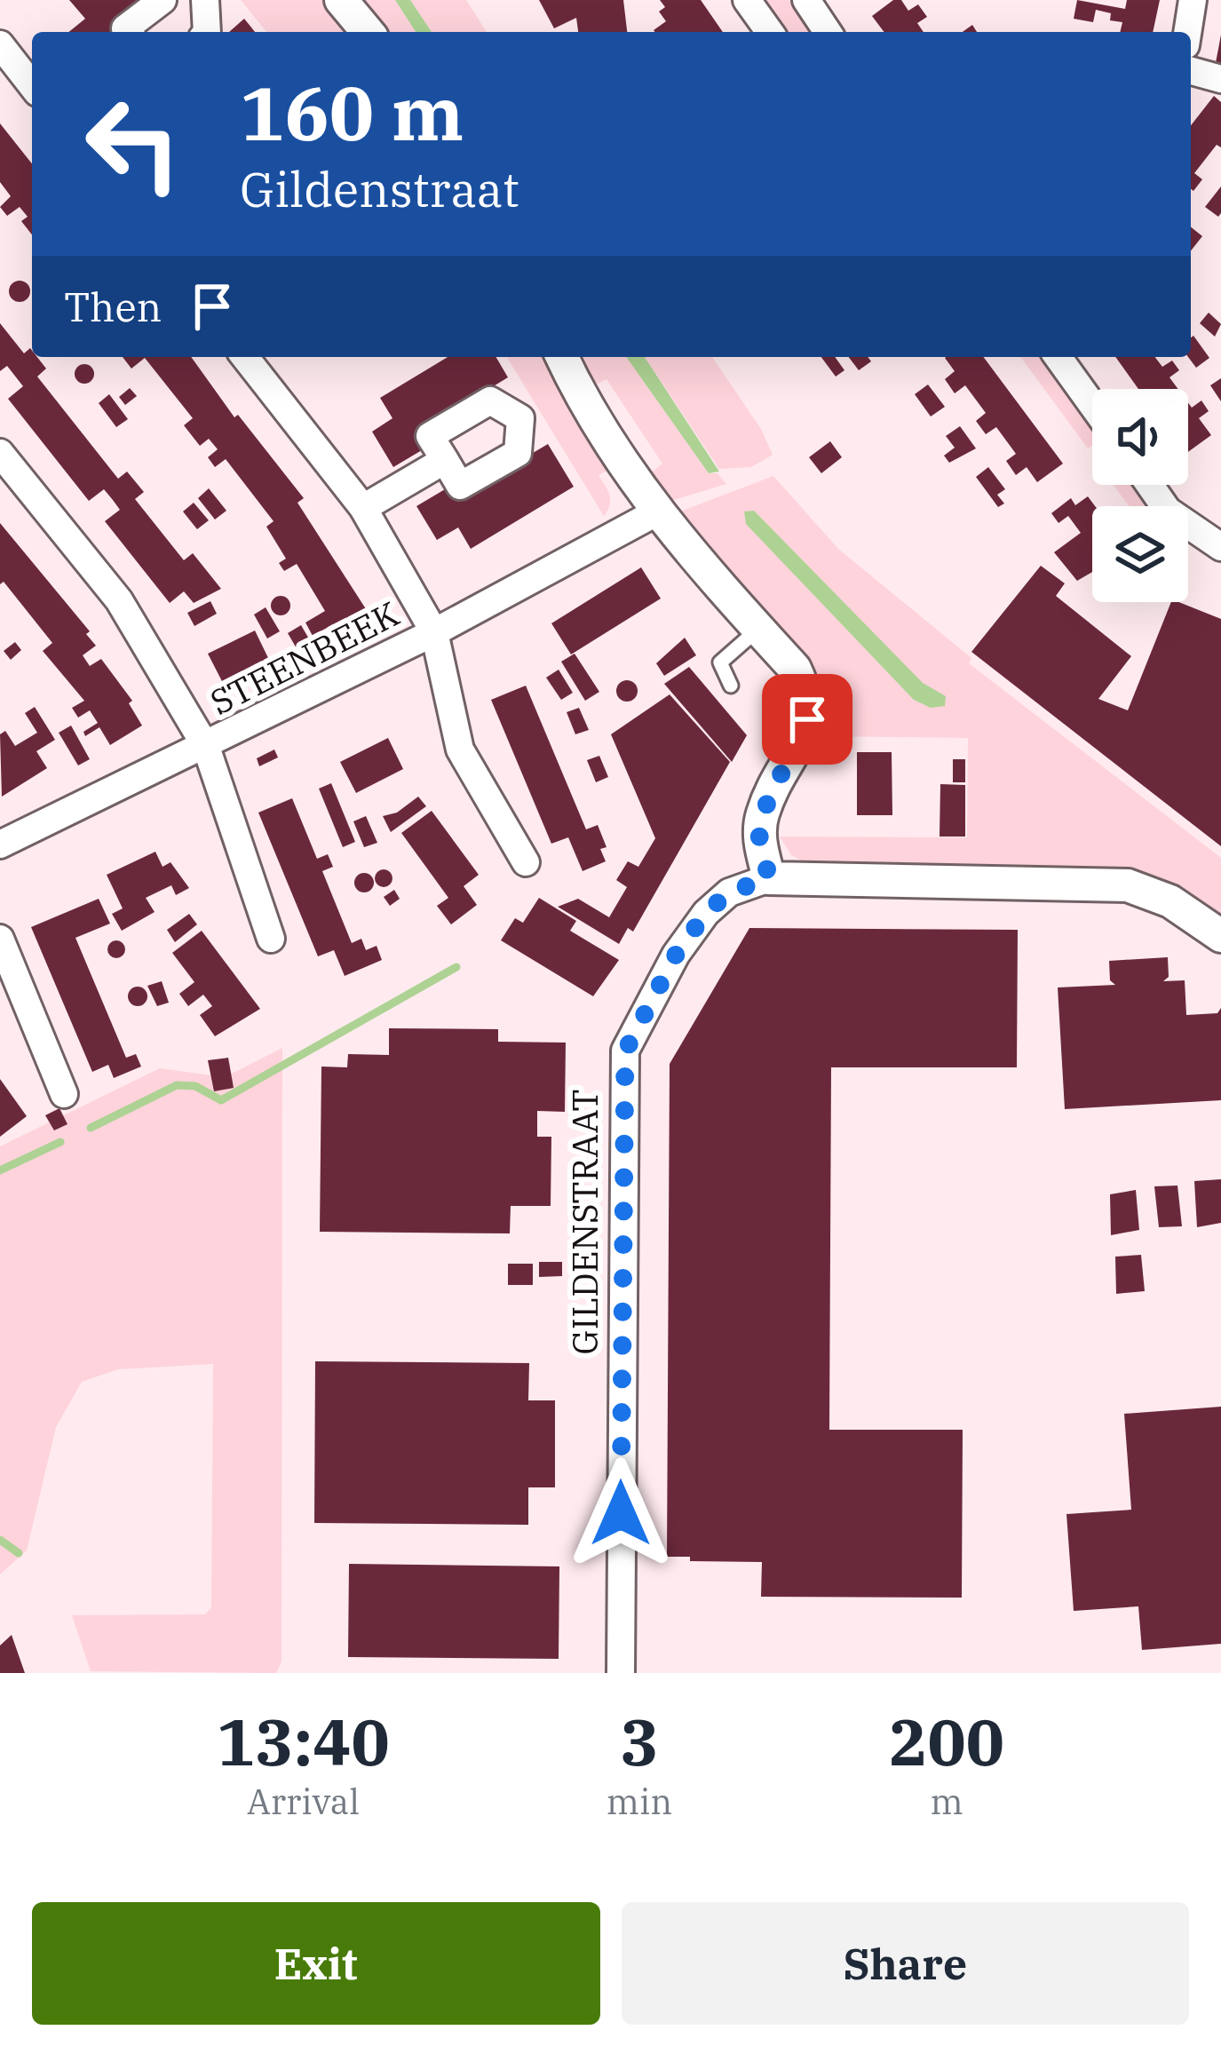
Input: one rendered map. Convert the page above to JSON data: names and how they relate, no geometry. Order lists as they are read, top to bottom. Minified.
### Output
{"streets":{"street":["STEENBEEK","GILDENSTRAAT"]},"page":{"turn":["160 m","Gildenstraat"],"then":"Then","eta":["13:40","Arrival","3","min","200","m"],"buttons":["Exit","Share"]}}
